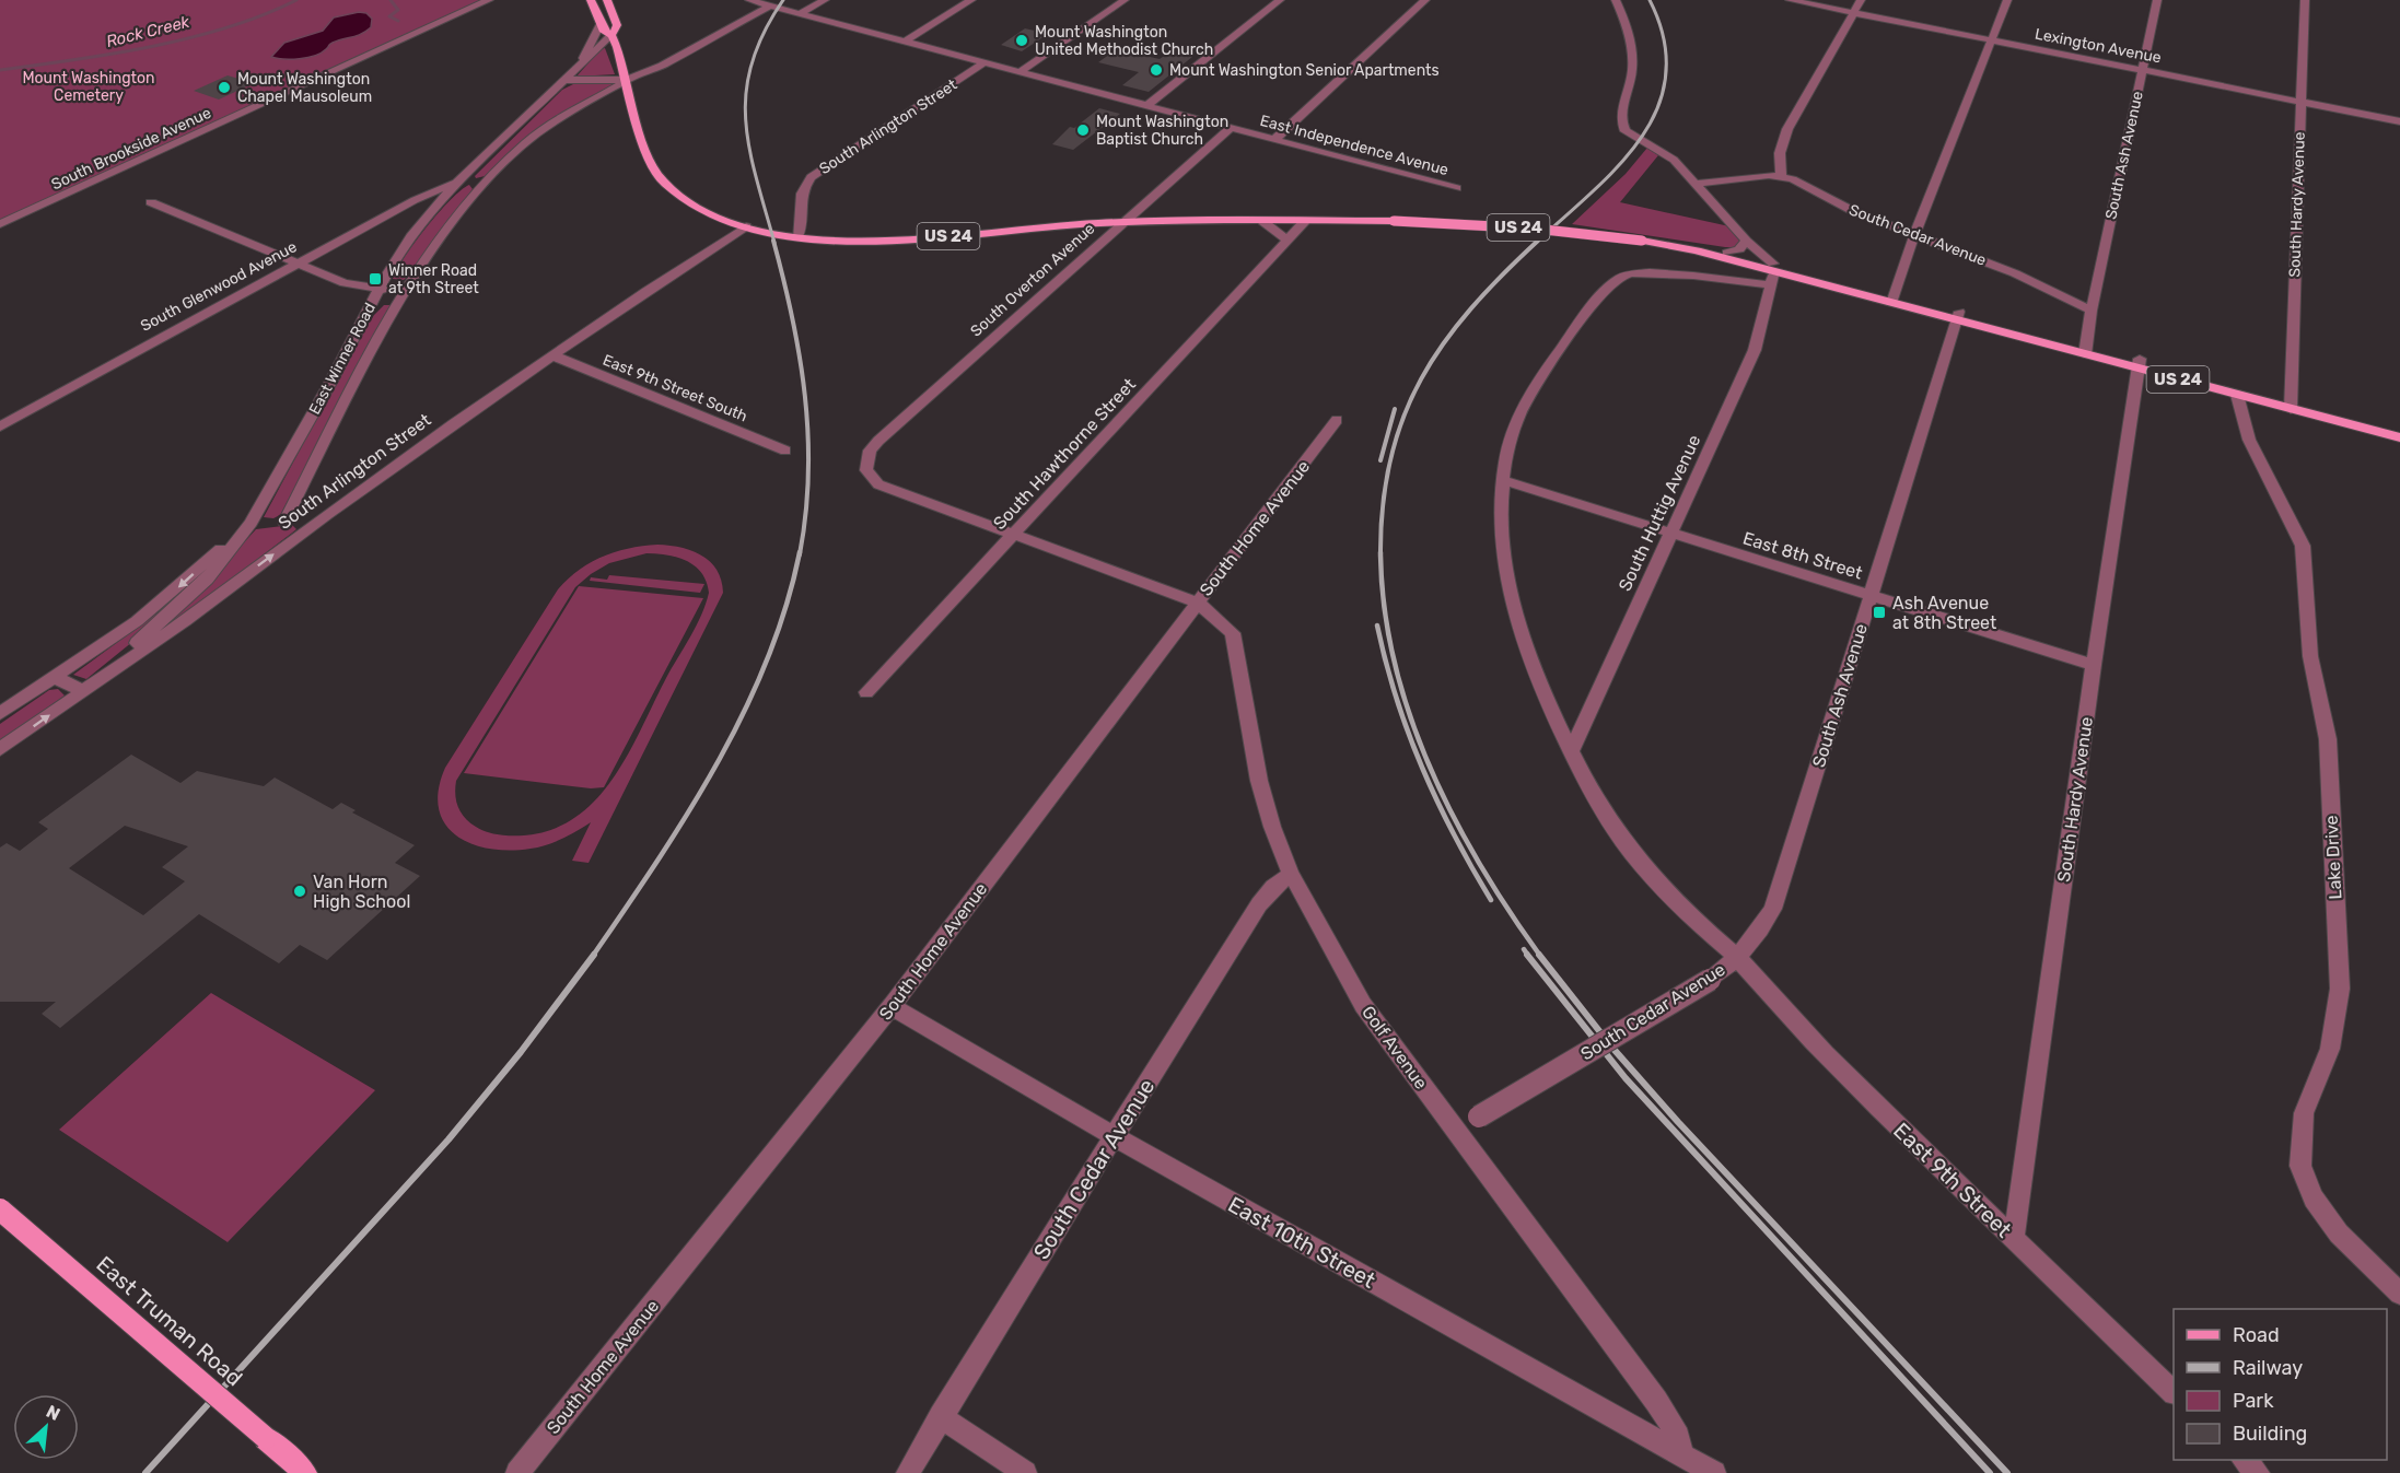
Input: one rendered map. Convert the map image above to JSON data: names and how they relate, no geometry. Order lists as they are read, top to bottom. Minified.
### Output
{"streets":{"main road":["US 24","East Truman Road"],"street":["Lexington Avenue","South Arlington Street","East Independence Avenue","South Brookside Avenue","South Ash Avenue","South Hardy Avenue","South Cedar Avenue","South Overton Avenue","South Glenwood Avenue","East Winner Road","East 9th Street South","South Hawthorne Street","South Huttig Avenue","South Home Avenue","East 8th Street","Lake Drive","Golf Avenue","East 9th Street","East 10th Street"]},"crossings":[["Lexington Avenue","South Ash Avenue"],["Lexington Avenue","South Hardy Avenue"],["South Arlington Street","East Independence Avenue"],["South Arlington Street","US 24"],["South Arlington Street","East Winner Road"],["South Arlington Street","East 9th Street South"],["East Independence Avenue","South Overton Avenue"],["South Ash Avenue","US 24"],["South Ash Avenue","South Cedar Avenue"],["South Ash Avenue","East 8th Street"],["South Ash Avenue","East 9th Street"],["South Hardy Avenue","US 24"],["South Hardy Avenue","East 8th Street"],["South Hardy Avenue","East 9th Street"],["US 24","South Cedar Avenue"],["US 24","South Overton Avenue"],["US 24","East Winner Road"],["US 24","South Hawthorne Street"],["US 24","South Huttig Avenue"],["US 24","Lake Drive"],["South Cedar Avenue","South Huttig Avenue"],["South Cedar Avenue","East 8th Street"],["South Cedar Avenue","Golf Avenue"],["South Cedar Avenue","East 9th Street"],["South Cedar Avenue","East 10th Street"],["South Overton Avenue","South Hawthorne Street"],["South Glenwood Avenue","East Winner Road"],["South Huttig Avenue","East 8th Street"],["South Home Avenue","Golf Avenue"],["South Home Avenue","East 10th Street"],["Golf Avenue","East 10th Street"]],"water":["Rock Creek"],"parks":["Mount Washington Cemetery"],"places":{"other":["Mount Washington United Methodist Church","Mount Washington Senior Apartments","Mount Washington Chapel Mausoleum","Mount Washington Baptist Church","Van Horn High School"],"transit":["Winner Road at 9th Street","Ash Avenue at 8th Street"]},"legend":["Road","Railway","Park","Building"],"north":"top right"}
